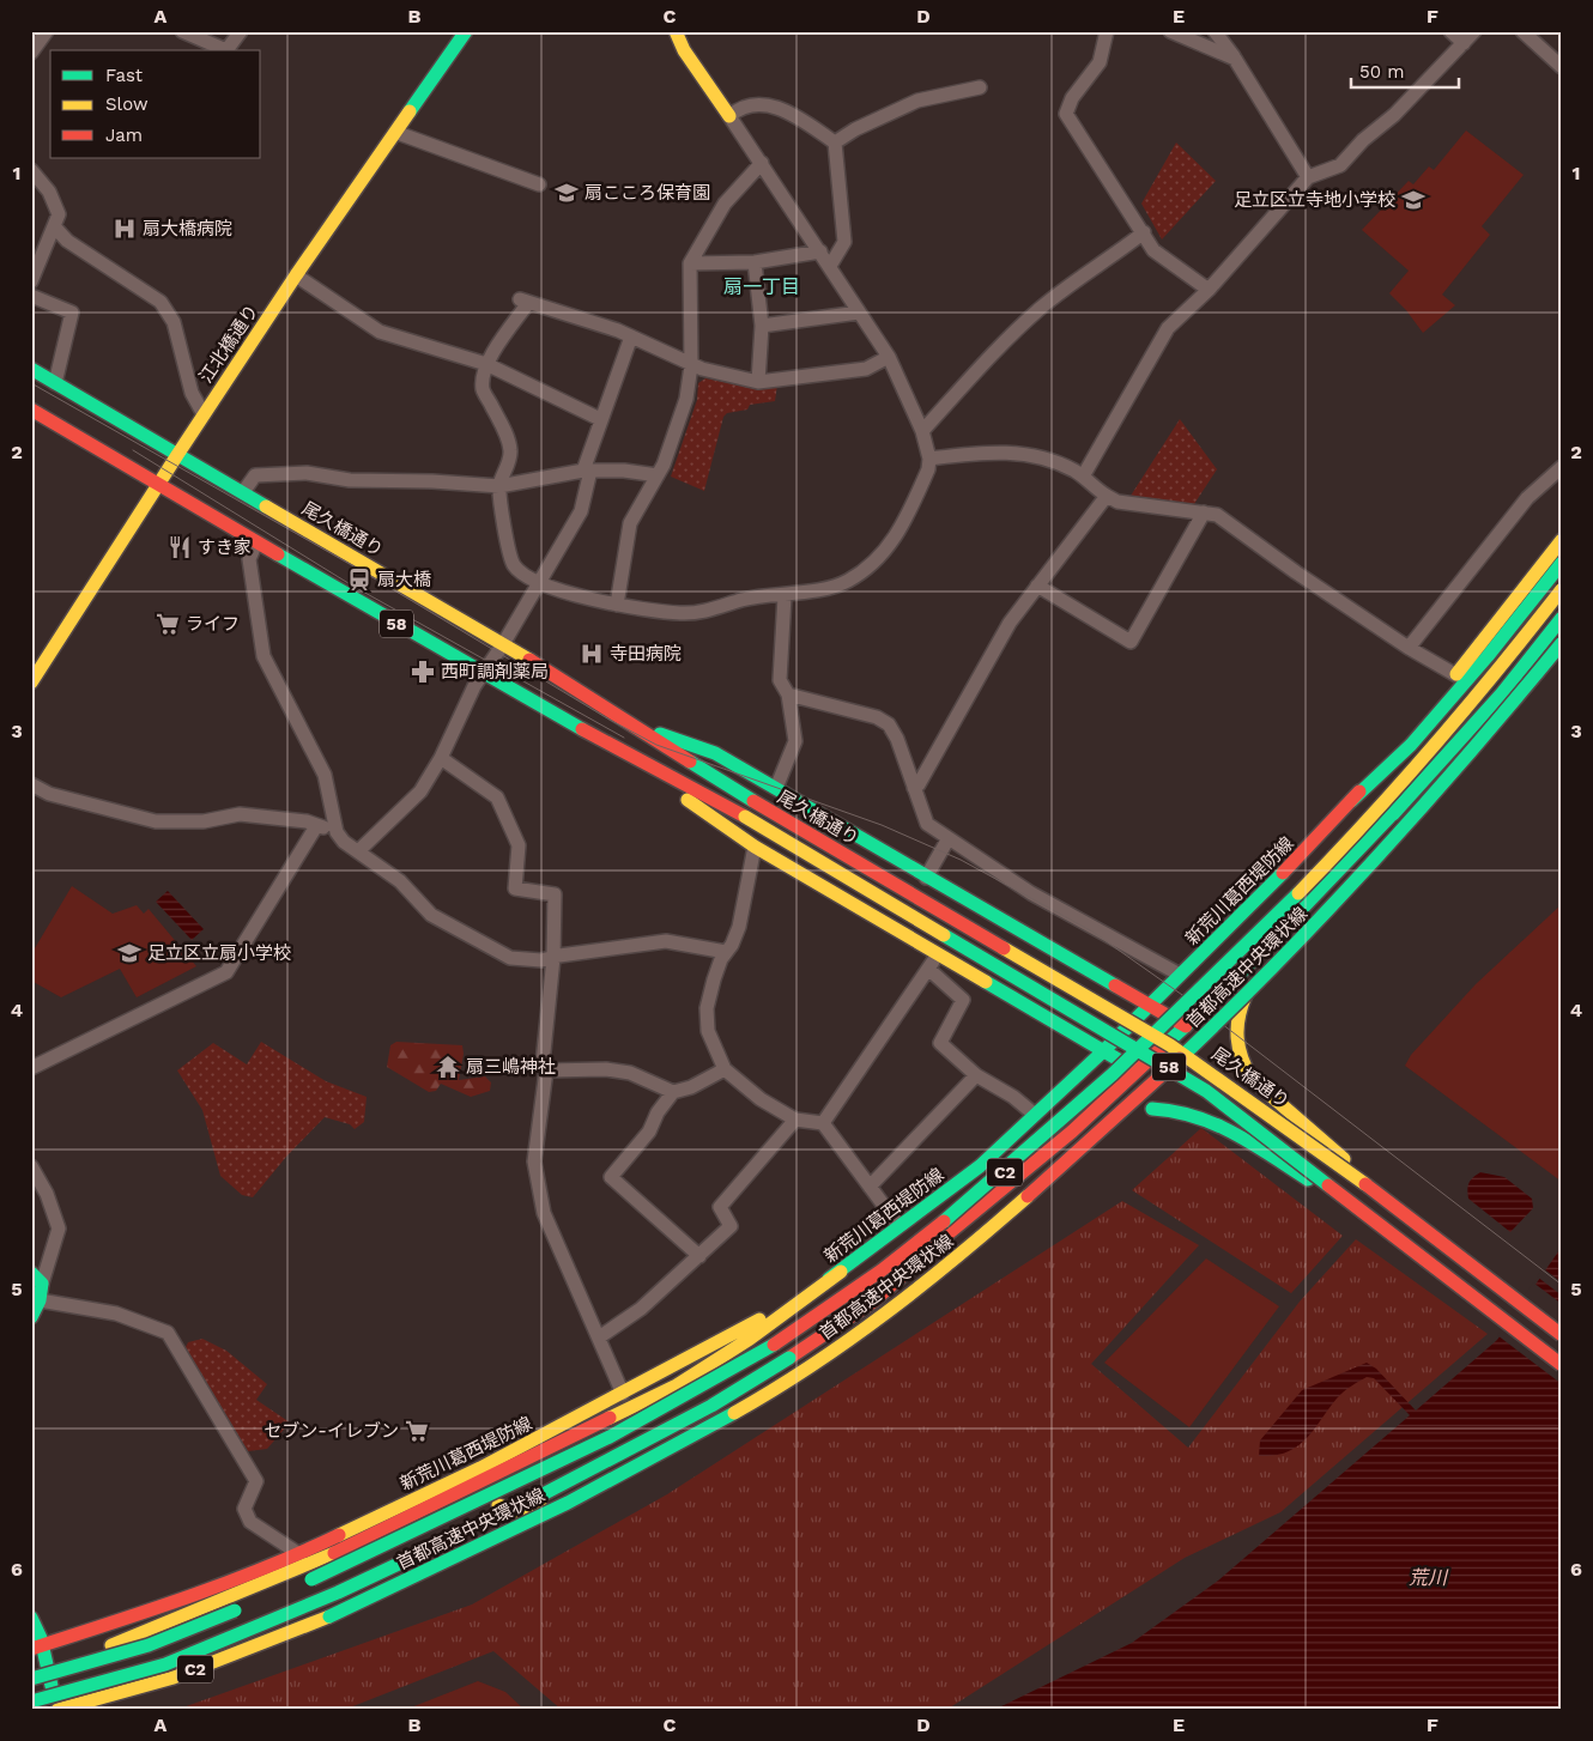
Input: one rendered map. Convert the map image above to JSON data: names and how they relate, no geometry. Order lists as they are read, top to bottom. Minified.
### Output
{"streets":{"main road":["江北橋通り","尾久橋通り","58","新荒川葛西堤防線","首都高速中央環状線","C2"]},"crossings":[["江北橋通り","尾久橋通り"]],"districts":["扇一丁目"],"water":["荒川"],"places":{"school or university":["扇こころ保育園","足立区立寺地小学校","足立区立扇小学校"],"hospital":["扇大橋病院","寺田病院"],"restaurant":["すき家"],"station":["扇大橋"],"supermarket":["ライフ","セブン-イレブン"],"pharmacy":["西町調剤薬局"],"temple":["扇三嶋神社"]},"legend":["Fast","Slow","Jam"],"scale_bar":"50 m","grid":{"columns":["A","B","C","D","E","F"],"rows":["1","2","3","4","5","6"]}}
